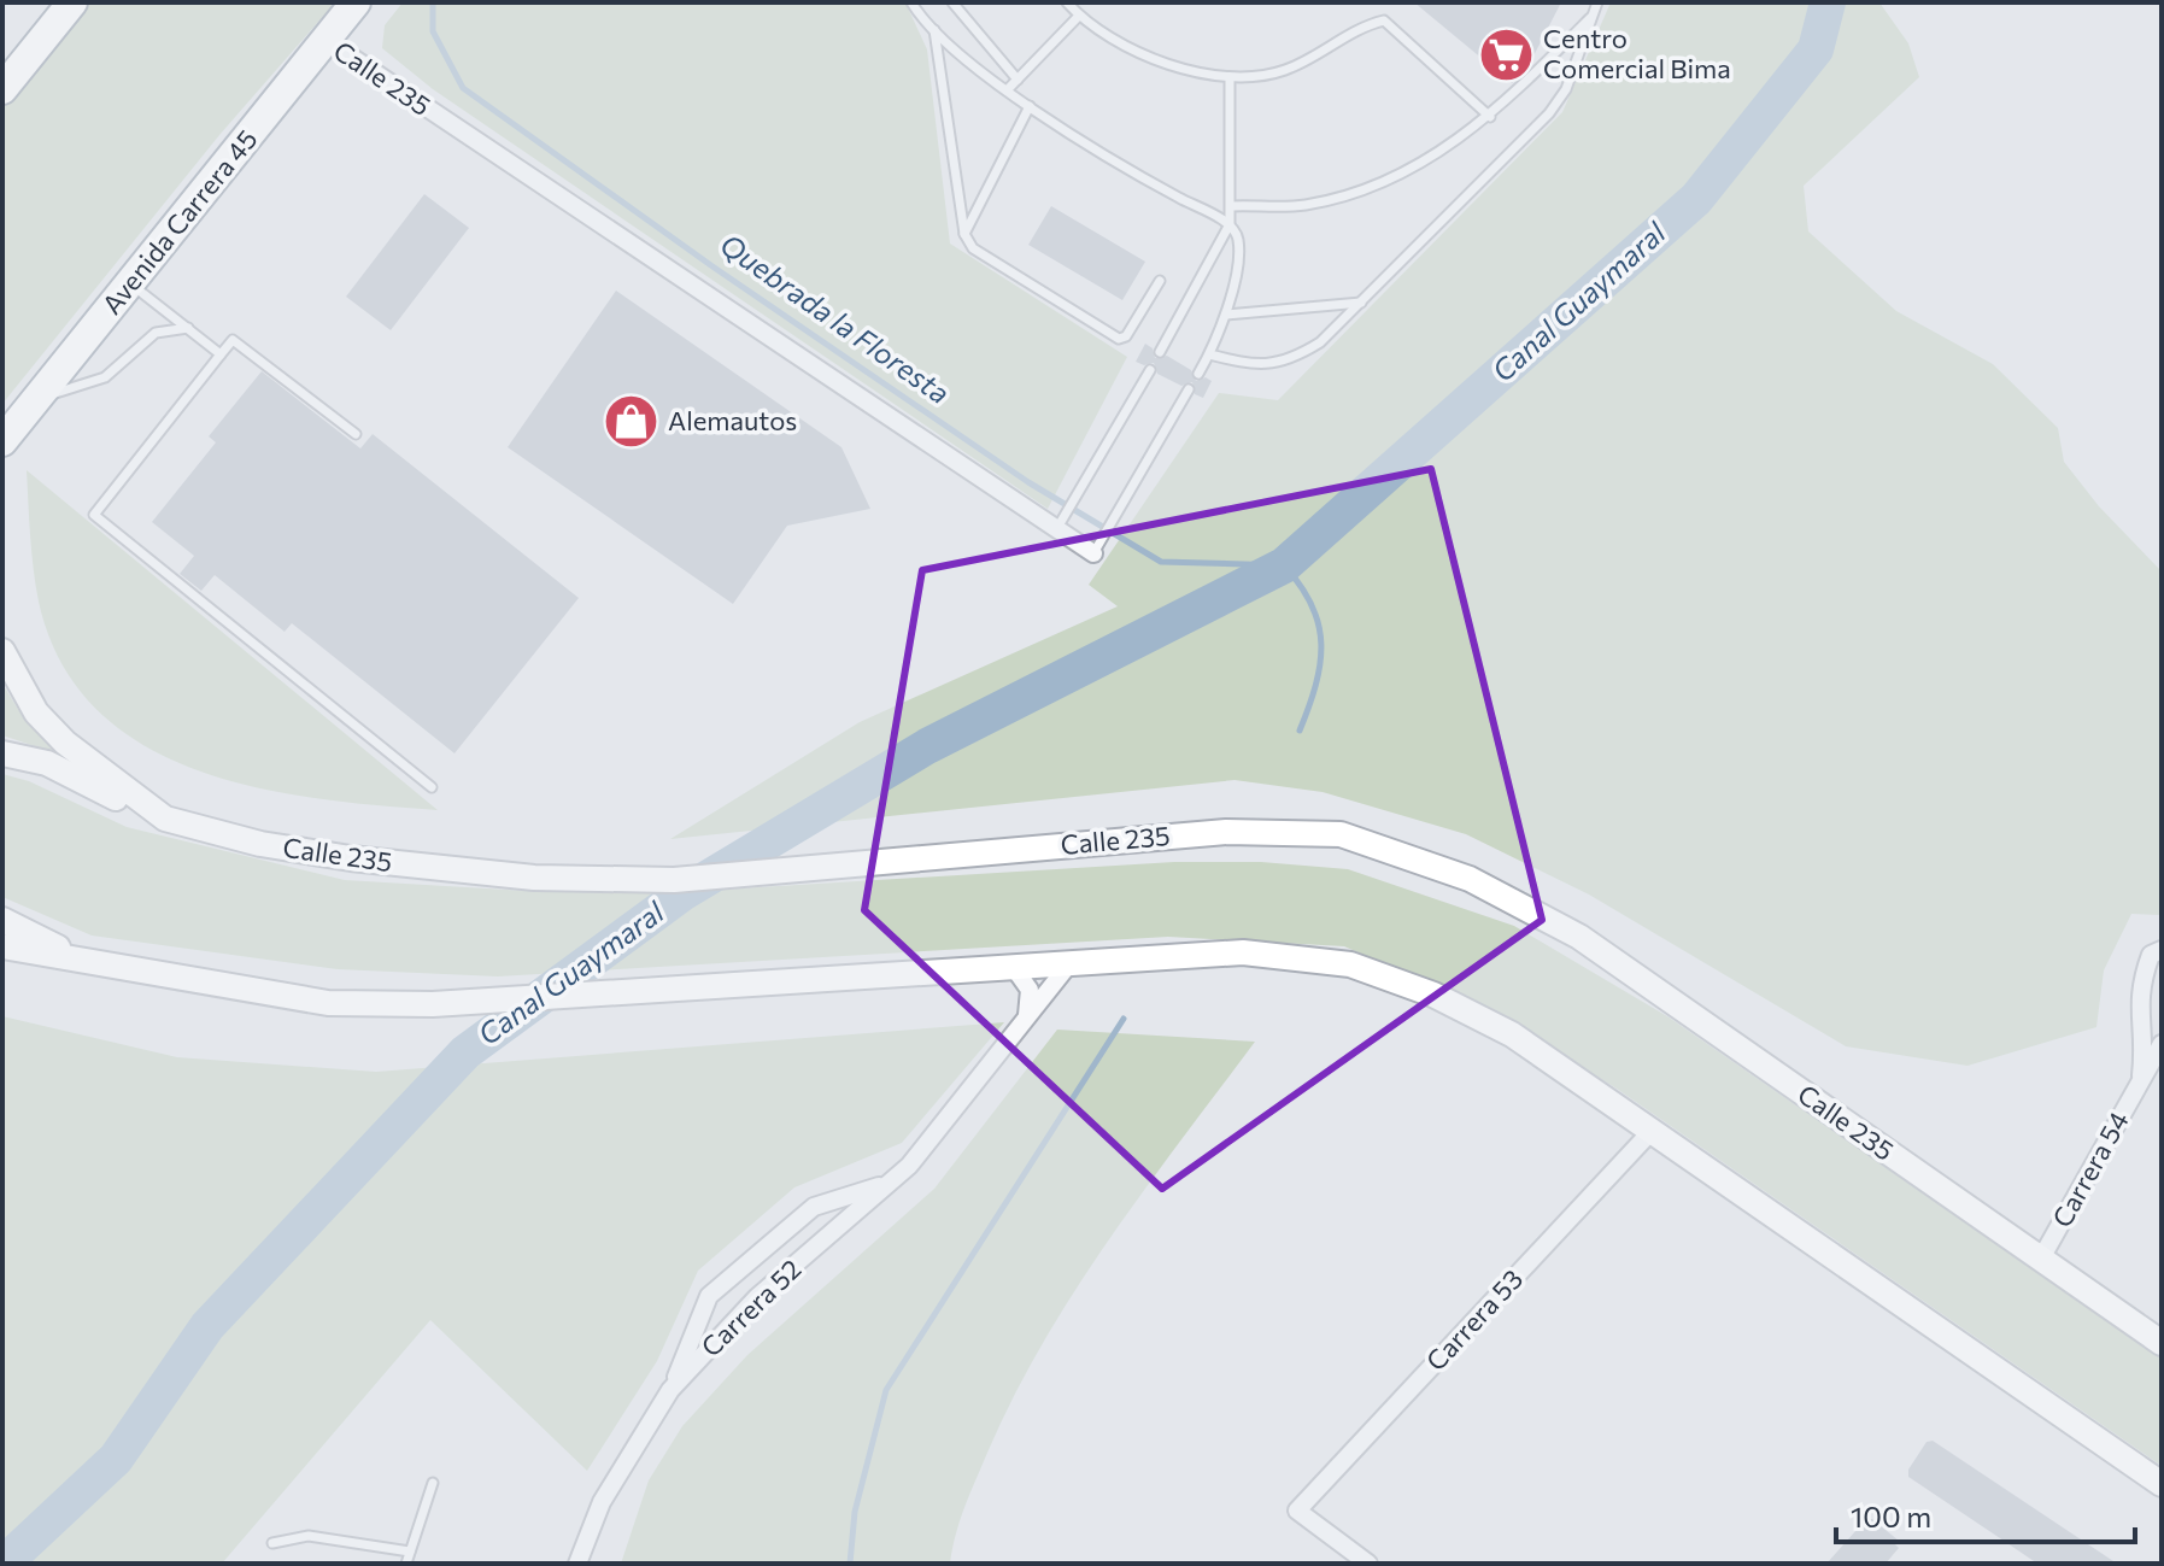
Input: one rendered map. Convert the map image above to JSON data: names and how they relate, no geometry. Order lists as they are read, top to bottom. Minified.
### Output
{"streets":{"highway":["Avenida Carrera 45"],"main road":["Calle 235"],"street":["Carrera 54","Carrera 52","Carrera 53"]},"crossings":[["Calle 235","Avenida Carrera 45"],["Calle 235","Carrera 54"]],"water":["Canal Guaymaral","Quebrada la Floresta"],"places":{"supermarket":["Centro Comercial Bima"],"shop":["Alemautos"]},"scale_bar":"100 m"}
